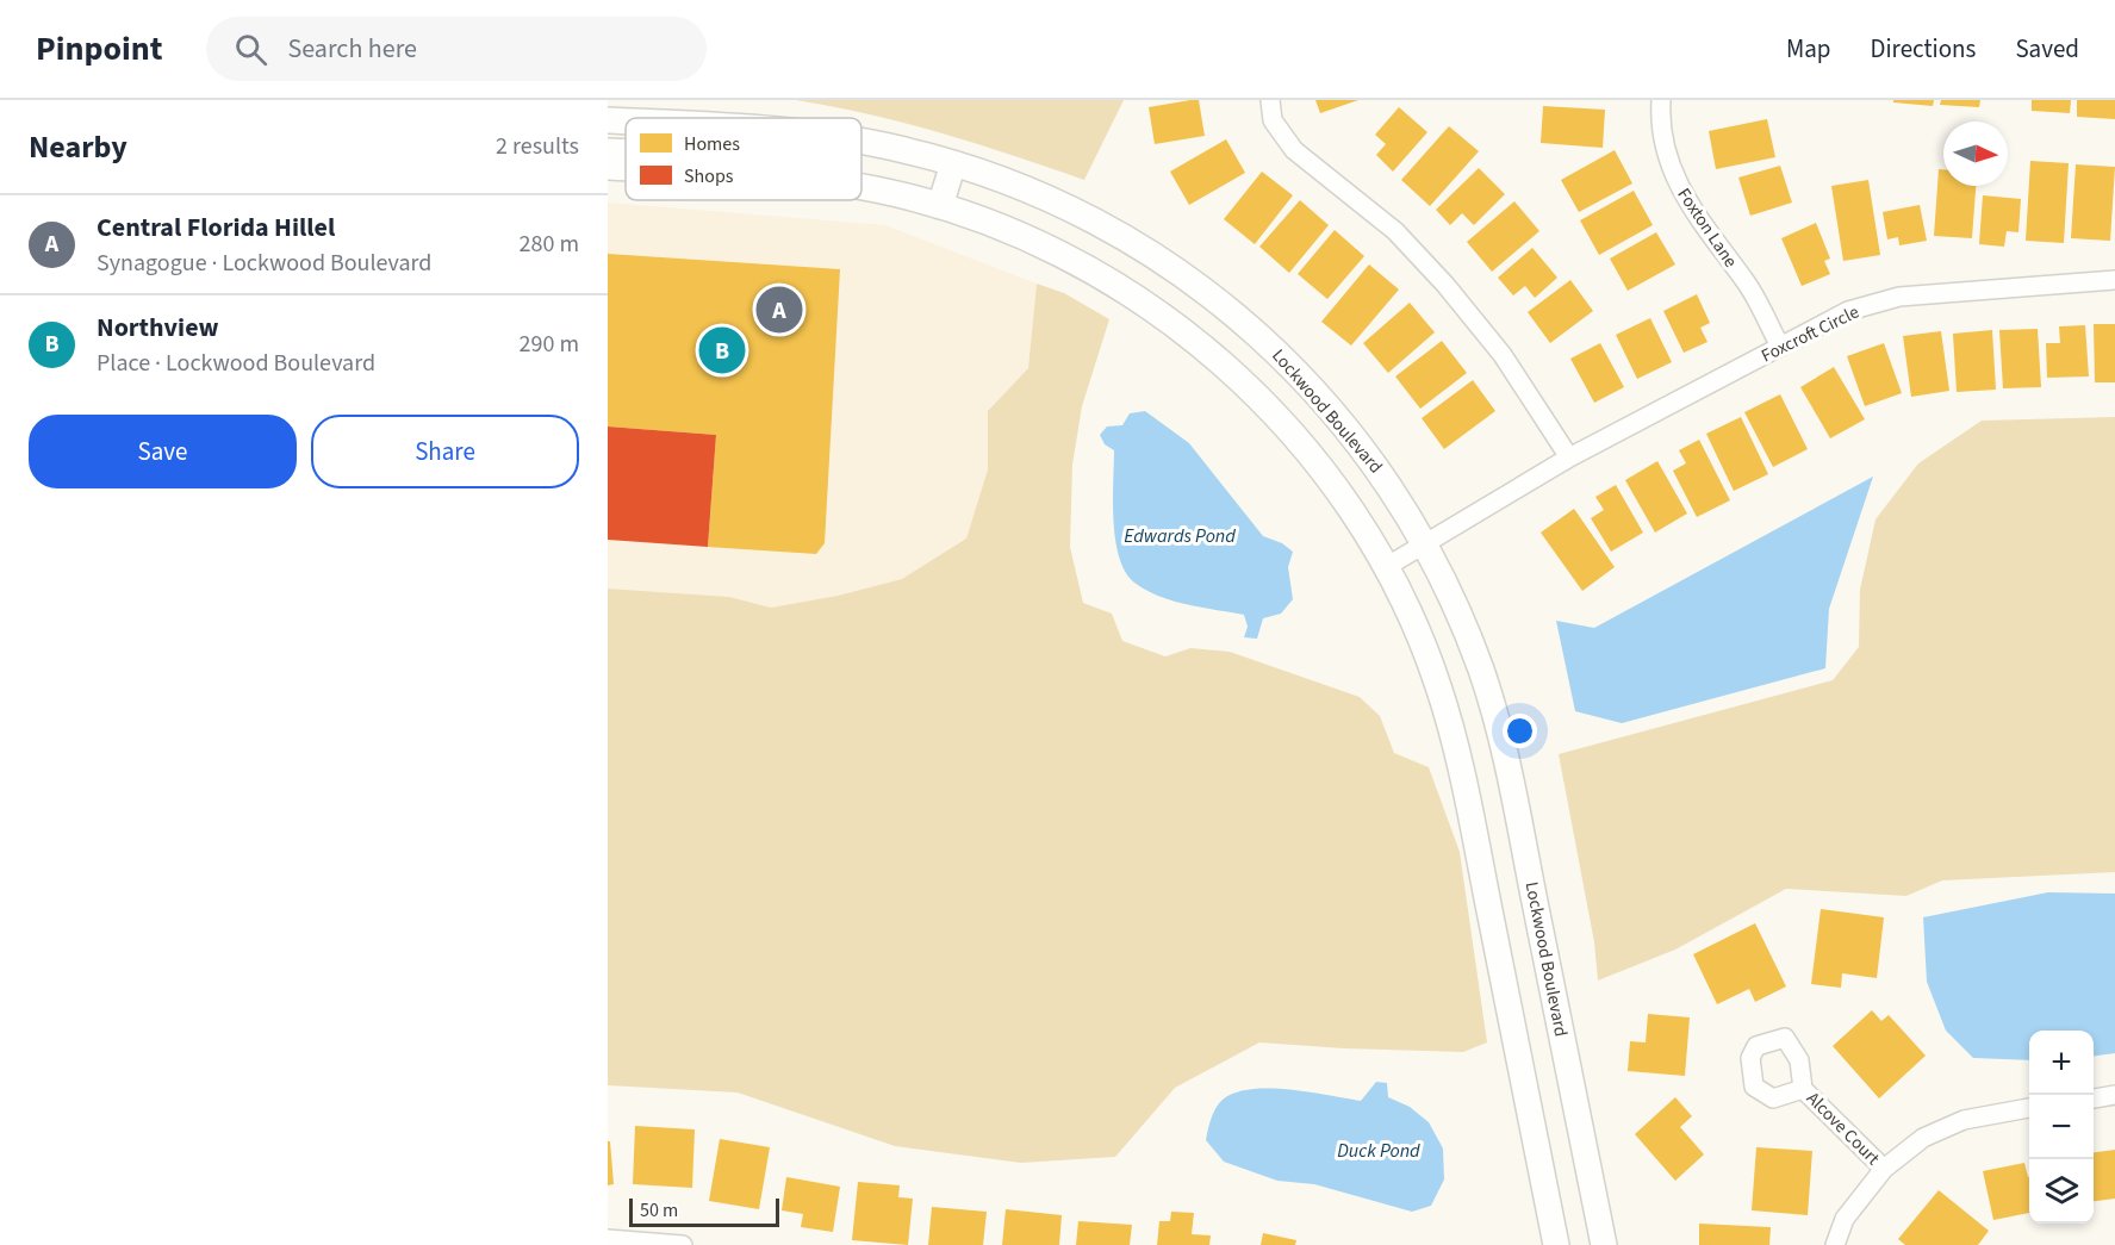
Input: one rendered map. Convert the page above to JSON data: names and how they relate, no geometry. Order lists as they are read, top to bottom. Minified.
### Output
{"streets":{"main road":["Lockwood Boulevard"],"street":["Foxton Lane","Foxcroft Circle","Alcove Court"]},"crossings":[["Foxton Lane","Foxcroft Circle"],["Foxcroft Circle","Lockwood Boulevard"]],"water":["Edwards Pond","Duck Pond"],"legend":["Homes","Shops"],"scale_bar":"50 m","north":"right","page":{"header":"Pinpoint","search":"Search here","nav":["Map","Directions","Saved"],"heading":["Nearby","2 results"],"list":[{"mark":"A","name":"Central Florida Hillel","note":"Synagogue · Lockwood Boulevard","value":"280 m"},{"mark":"B","name":"Northview","note":"Place · Lockwood Boulevard","value":"290 m"}],"pins":["A","B"],"buttons":["Save","Share"],"map_buttons":["+","−"],"scale":"50 m"}}
